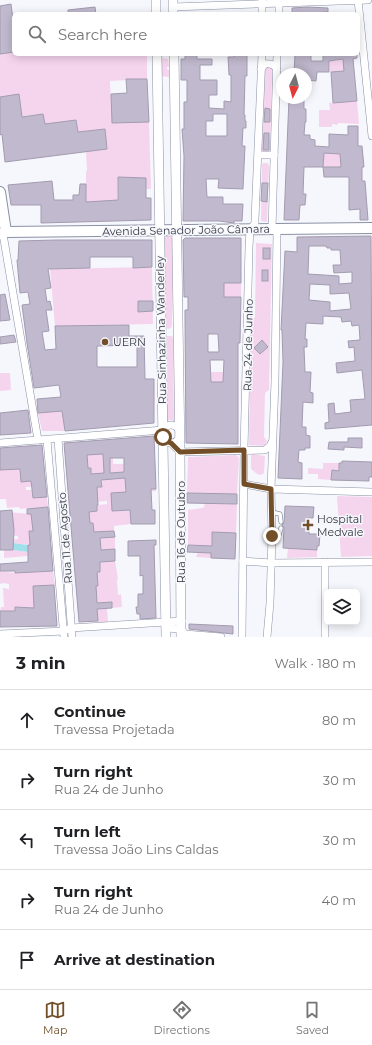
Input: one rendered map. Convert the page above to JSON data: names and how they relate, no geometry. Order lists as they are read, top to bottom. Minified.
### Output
{"streets":{"main road":["Avenida Senador João Câmara"],"street":["Rua Sinhazinha Wanderley","Rua 24 de Junho","Rua 16 de Outubro","Rua 11 de Agosto"]},"crossings":[["Avenida Senador João Câmara","Rua Sinhazinha Wanderley"],["Avenida Senador João Câmara","Rua 24 de Junho"],["Rua Sinhazinha Wanderley","Rua 16 de Outubro"]],"places":{"other":["UERN"],"health":["Hospital Medvale"]},"north":"bottom","page":{"search":"Search here","heading":["3 min","Walk · 180 m"],"list":[["Continue","Travessa Projetada","80 m"],["Turn right","Rua 24 de Junho","30 m"],["Turn left","Travessa João Lins Caldas","30 m"],["Turn right","Rua 24 de Junho","40 m"],"Arrive at destination"],"nav":["Map","Directions","Saved"]}}
